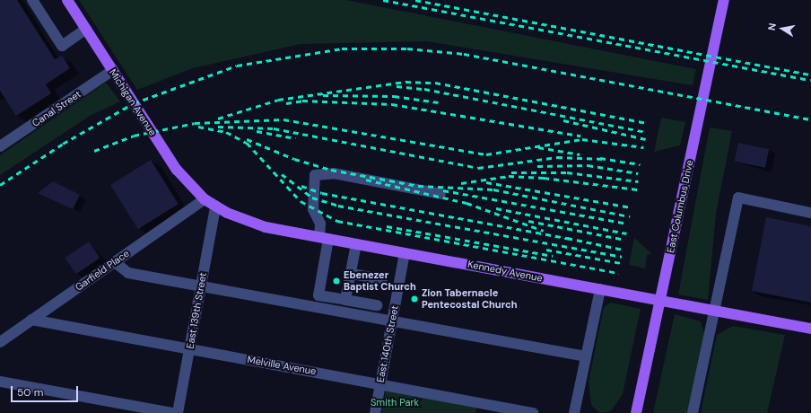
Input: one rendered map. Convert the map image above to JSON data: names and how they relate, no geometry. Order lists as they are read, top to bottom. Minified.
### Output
{"streets":{"main road":["Michigan Avenue","East Columbus Drive","Kennedy Avenue"],"street":["Canal Street","Garfield Place","East 139th Street","East 140th Street","Melville Avenue"]},"crossings":[["Michigan Avenue","Canal Street"],["Michigan Avenue","Garfield Place"],["Michigan Avenue","Kennedy Avenue"],["Garfield Place","Kennedy Avenue"],["Garfield Place","Melville Avenue"],["Kennedy Avenue","East 139th Street"],["Kennedy Avenue","East 140th Street"],["East 139th Street","Melville Avenue"],["East 140th Street","Melville Avenue"]],"parks":["Smith Park"],"places":["Ebenezer Baptist Church","Zion Tabernacle Pentecostal Church"],"scale_bar":"50 m","north":"left"}
